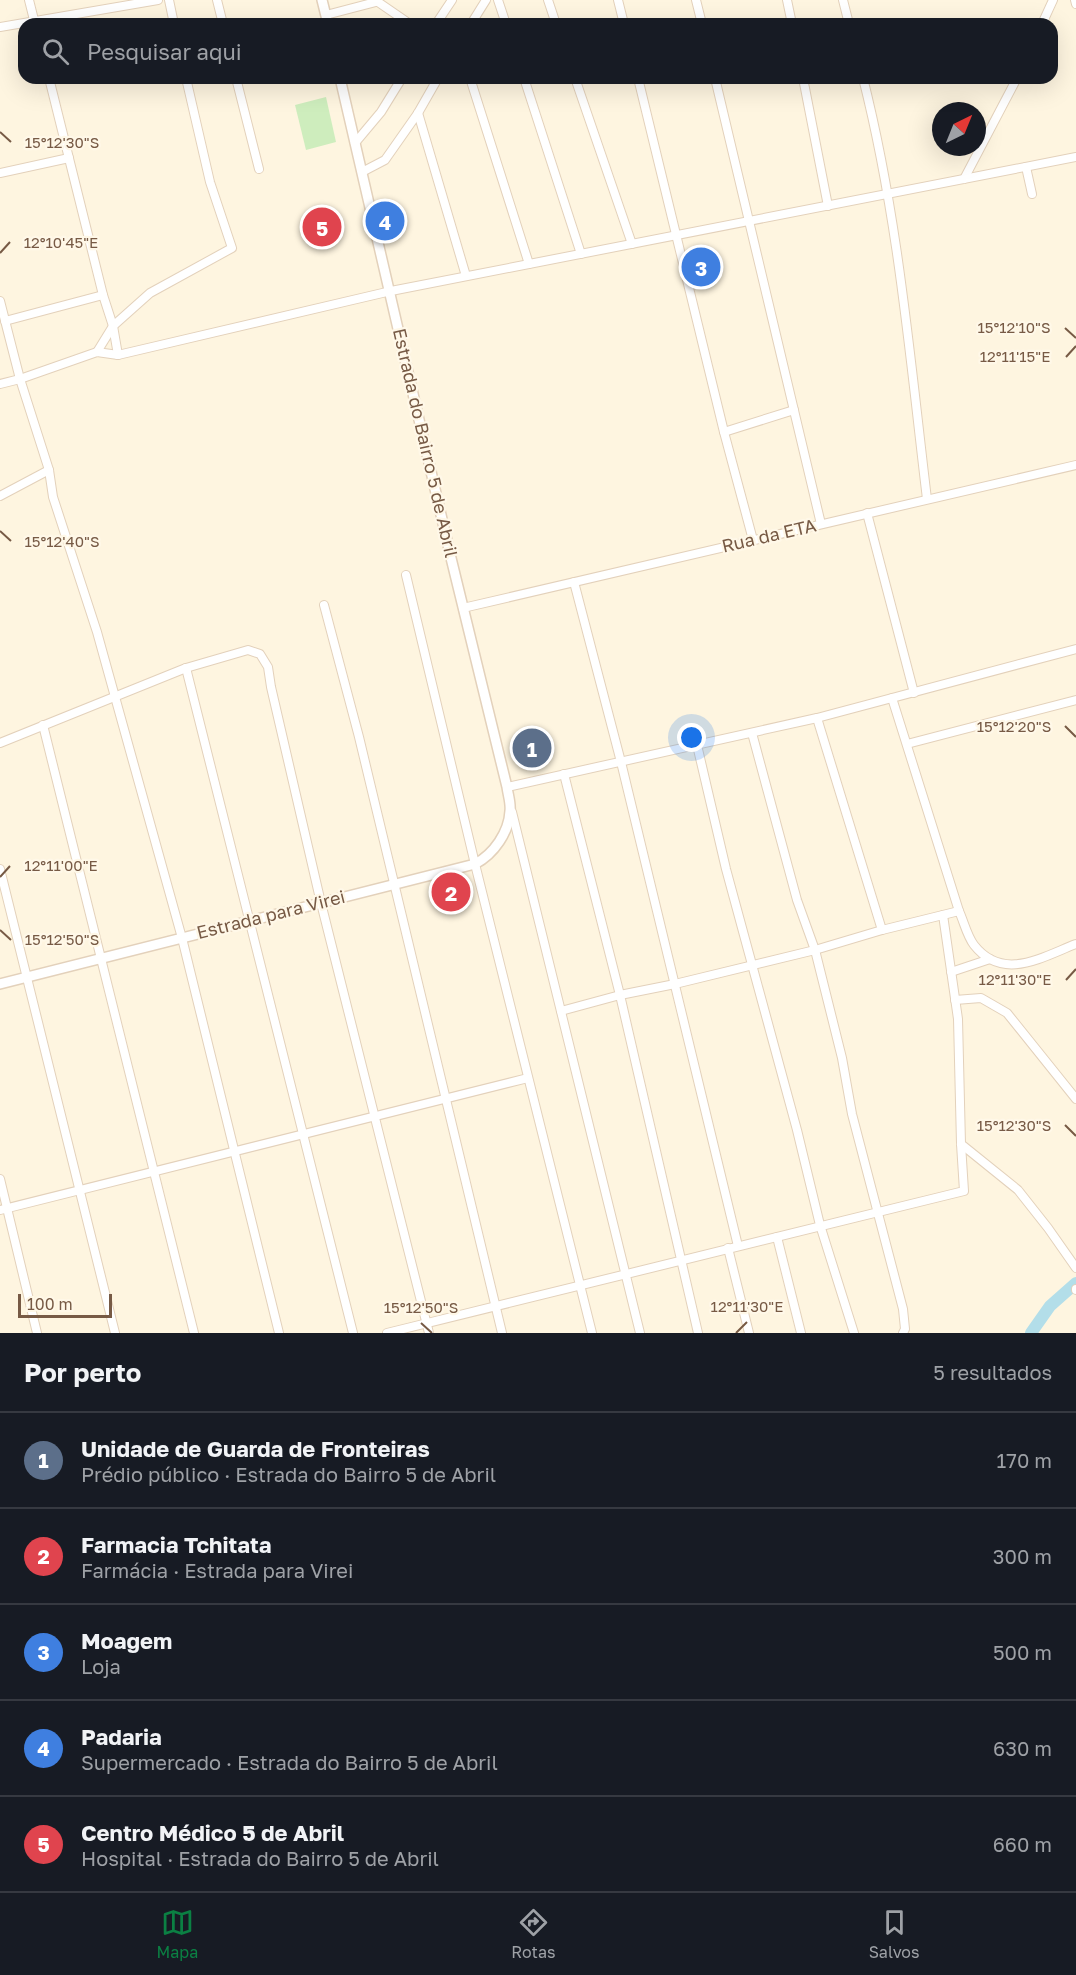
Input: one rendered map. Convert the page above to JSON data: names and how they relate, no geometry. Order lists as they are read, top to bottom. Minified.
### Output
{"streets":{"street":["Estrada do Bairro 5 de Abril","Rua da ETA","Estrada para Virei"]},"crossings":[["Estrada do Bairro 5 de Abril","Rua da ETA"],["Estrada do Bairro 5 de Abril","Estrada para Virei"]],"scale_bar":"100 m","north":"top right","page":{"search":"Pesquisar aqui","pins":["4","5","3","1","2"],"scale":"100 m","heading":["Por perto","5 resultados"],"list":[{"mark":"1","name":"Unidade de Guarda de Fronteiras","note":"Prédio público · Estrada do Bairro 5 de Abril","value":"170 m"},{"mark":"2","name":"Farmacia Tchitata","note":"Farmácia · Estrada para Virei","value":"300 m"},{"mark":"3","name":"Moagem","note":"Loja","value":"500 m"},{"mark":"4","name":"Padaria","note":"Supermercado · Estrada do Bairro 5 de Abril","value":"630 m"},{"mark":"5","name":"Centro Médico 5 de Abril","note":"Hospital · Estrada do Bairro 5 de Abril","value":"660 m"}],"nav":["Mapa","Rotas","Salvos"]},"coordinates":["15°12'30\"S","12°10'45\"E","15°12'10\"S","12°11'15\"E","15°12'40\"S","15°12'20\"S","12°11'00\"E","15°12'50\"S","12°11'30\"E"]}
